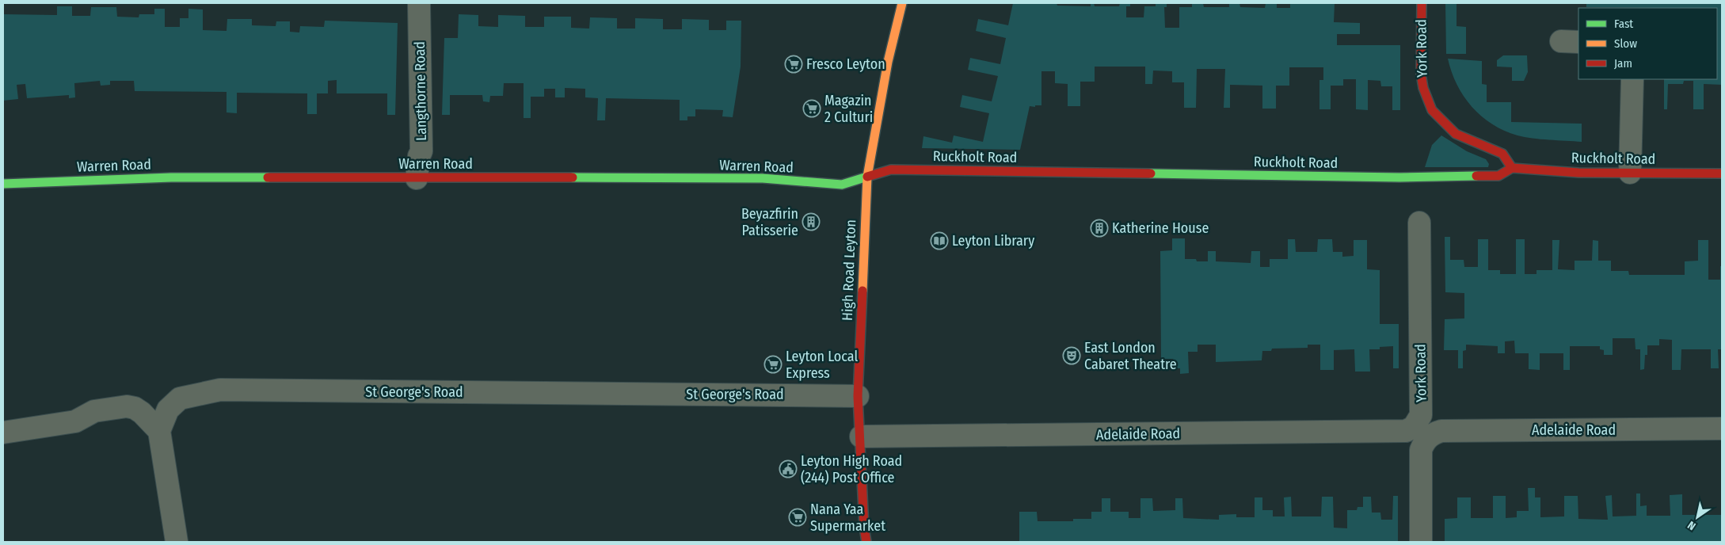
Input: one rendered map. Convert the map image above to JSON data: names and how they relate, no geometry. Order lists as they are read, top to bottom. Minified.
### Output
{"streets":{"main road":["York Road","Ruckholt Road","Warren Road","High Road Leyton"],"street":["Langthorne Road","St George's Road","Adelaide Road"]},"crossings":[["York Road","Ruckholt Road"],["York Road","Adelaide Road"],["Langthorne Road","Warren Road"],["Ruckholt Road","Warren Road"],["Ruckholt Road","High Road Leyton"],["Warren Road","High Road Leyton"],["High Road Leyton","St George's Road"],["High Road Leyton","Adelaide Road"]],"places":{"supermarket":["Fresco Leyton","Magazin 2 Culturi","Leyton Local Express","Nana Yaa Supermarket"],"building":["Beyazfirin Patisserie","Katherine House"],"library":["Leyton Library"],"theatre":["East London Cabaret Theatre"],"public building":["Leyton High Road (244) Post Office"]},"legend":["Fast","Slow","Jam"],"north":"bottom left"}
